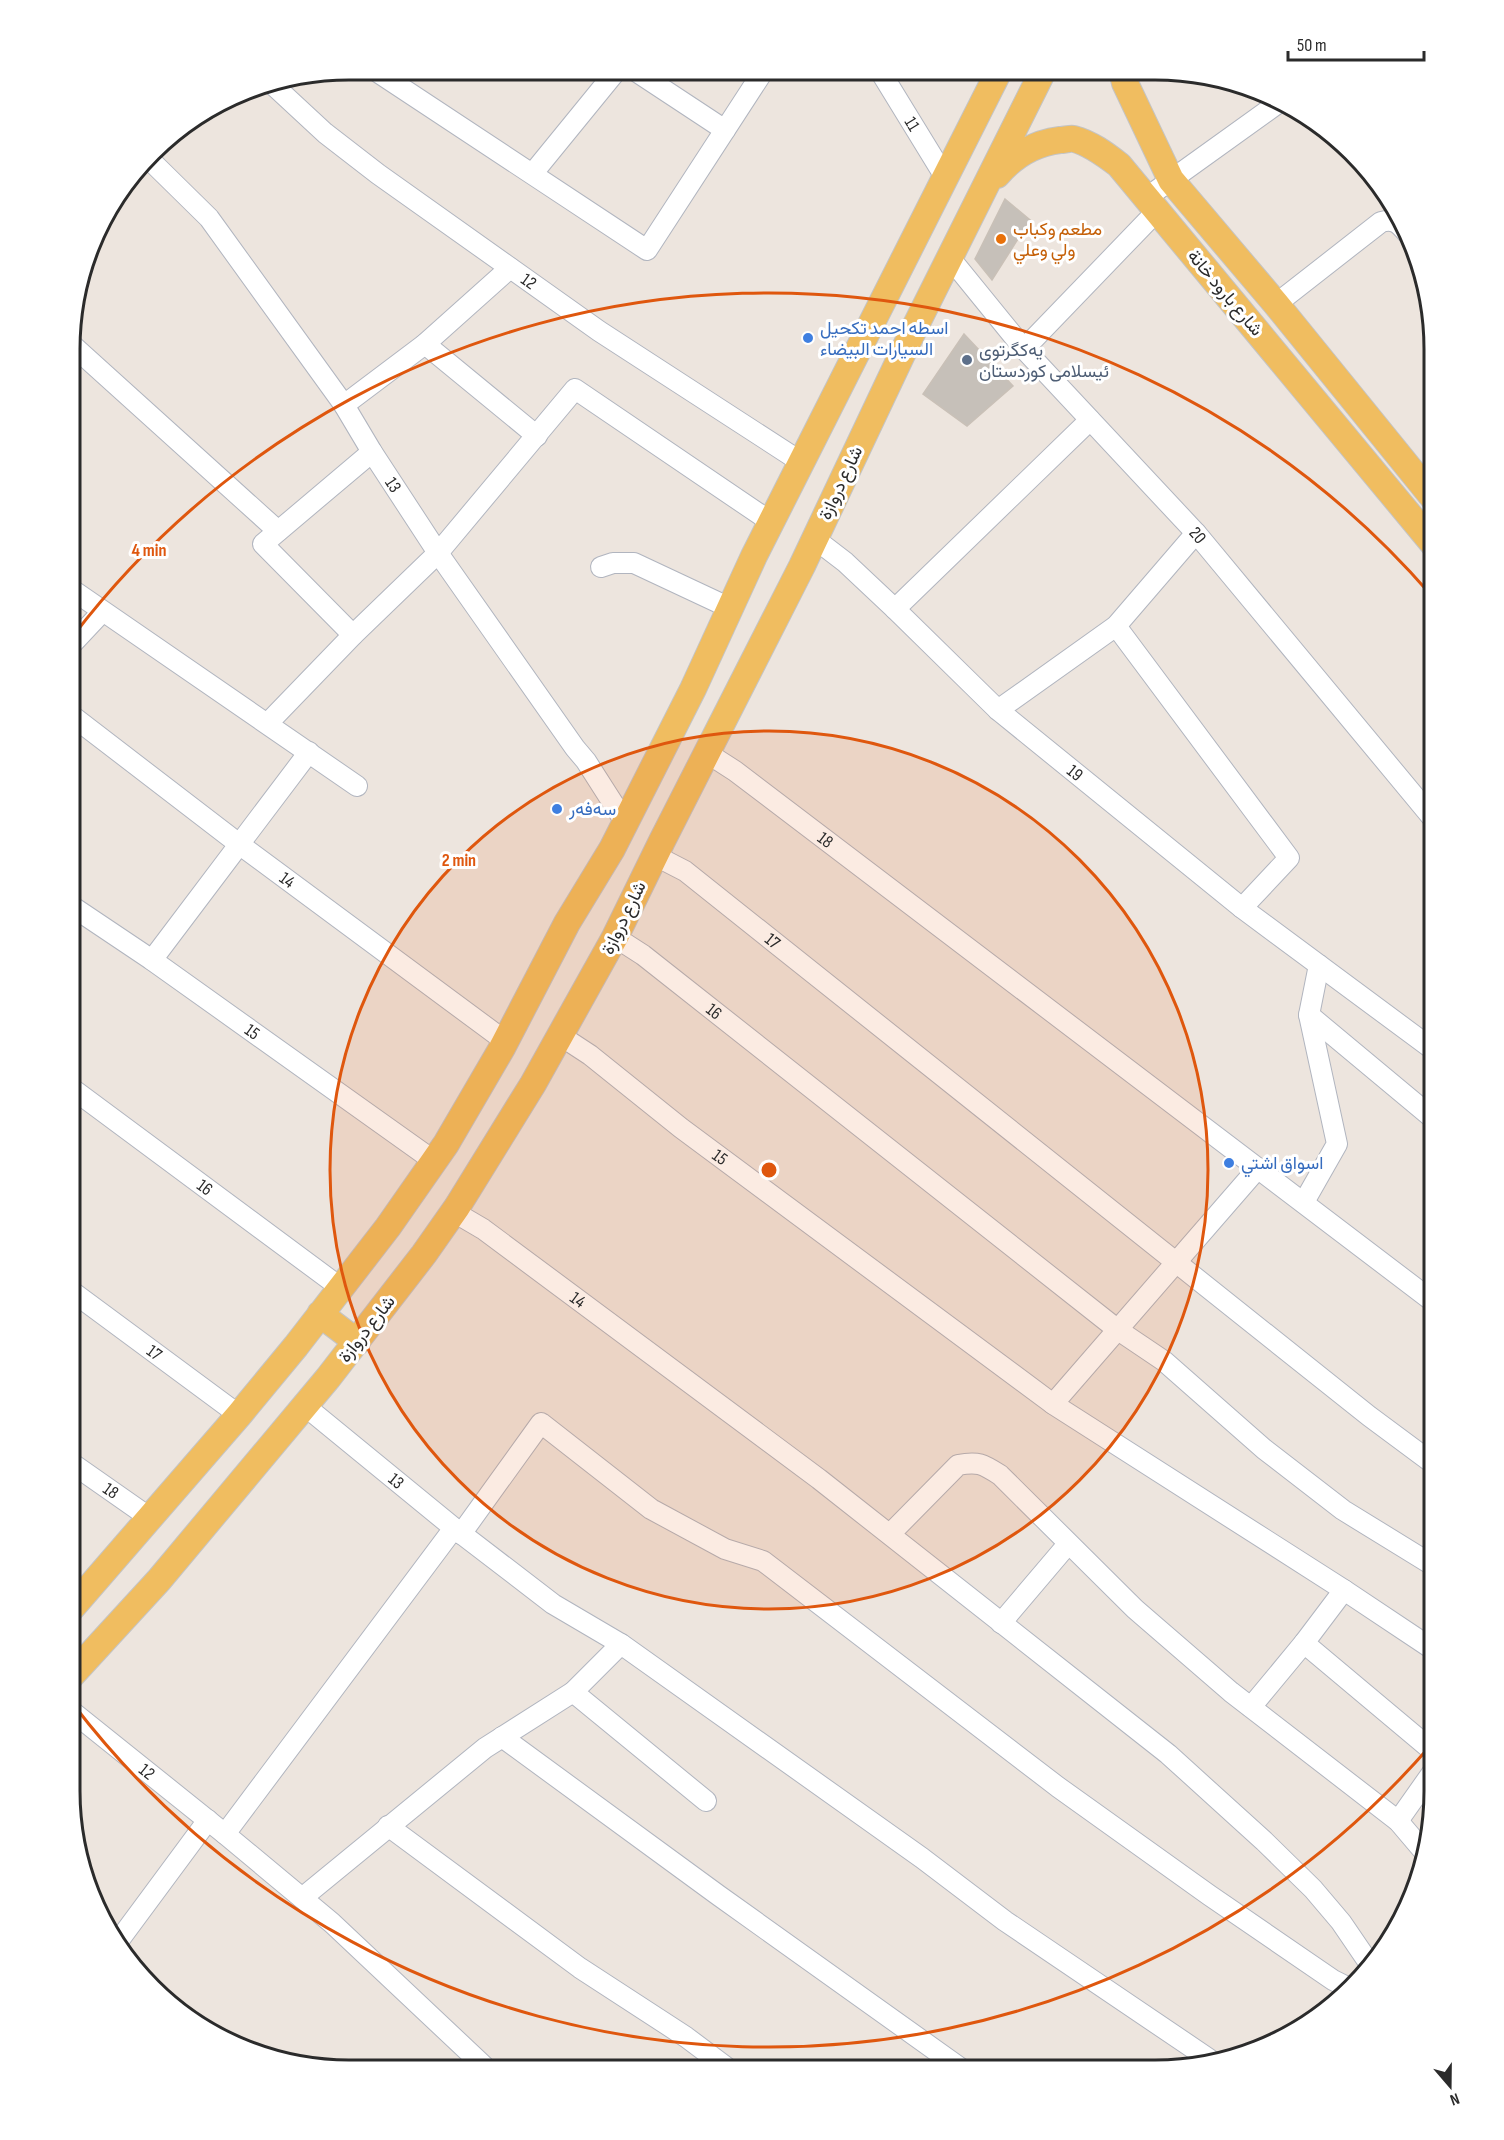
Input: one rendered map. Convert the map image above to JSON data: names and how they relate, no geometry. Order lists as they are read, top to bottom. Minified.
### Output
{"streets":{"main road":["شارع بارود خانة","شارع دروازة"],"street":["11","12","13","20","19","18","14","17","16","15"]},"crossings":[["شارع بارود خانة","شارع دروازة"],["شارع دروازة","13"],["شارع دروازة","20"],["شارع دروازة","19"],["شارع دروازة","18"],["شارع دروازة","14"],["شارع دروازة","17"],["شارع دروازة","16"],["شارع دروازة","15"]],"places":["مطعم وكباب ولي وعلي","اسطه احمد تكحيل السيارات البيضاء","یەکگرتوی ئیسلامی کوردستان","سەفەر","اسواق اشتي"],"scale_bar":"50 m","north":"bottom","rings":["4 min","2 min"]}
